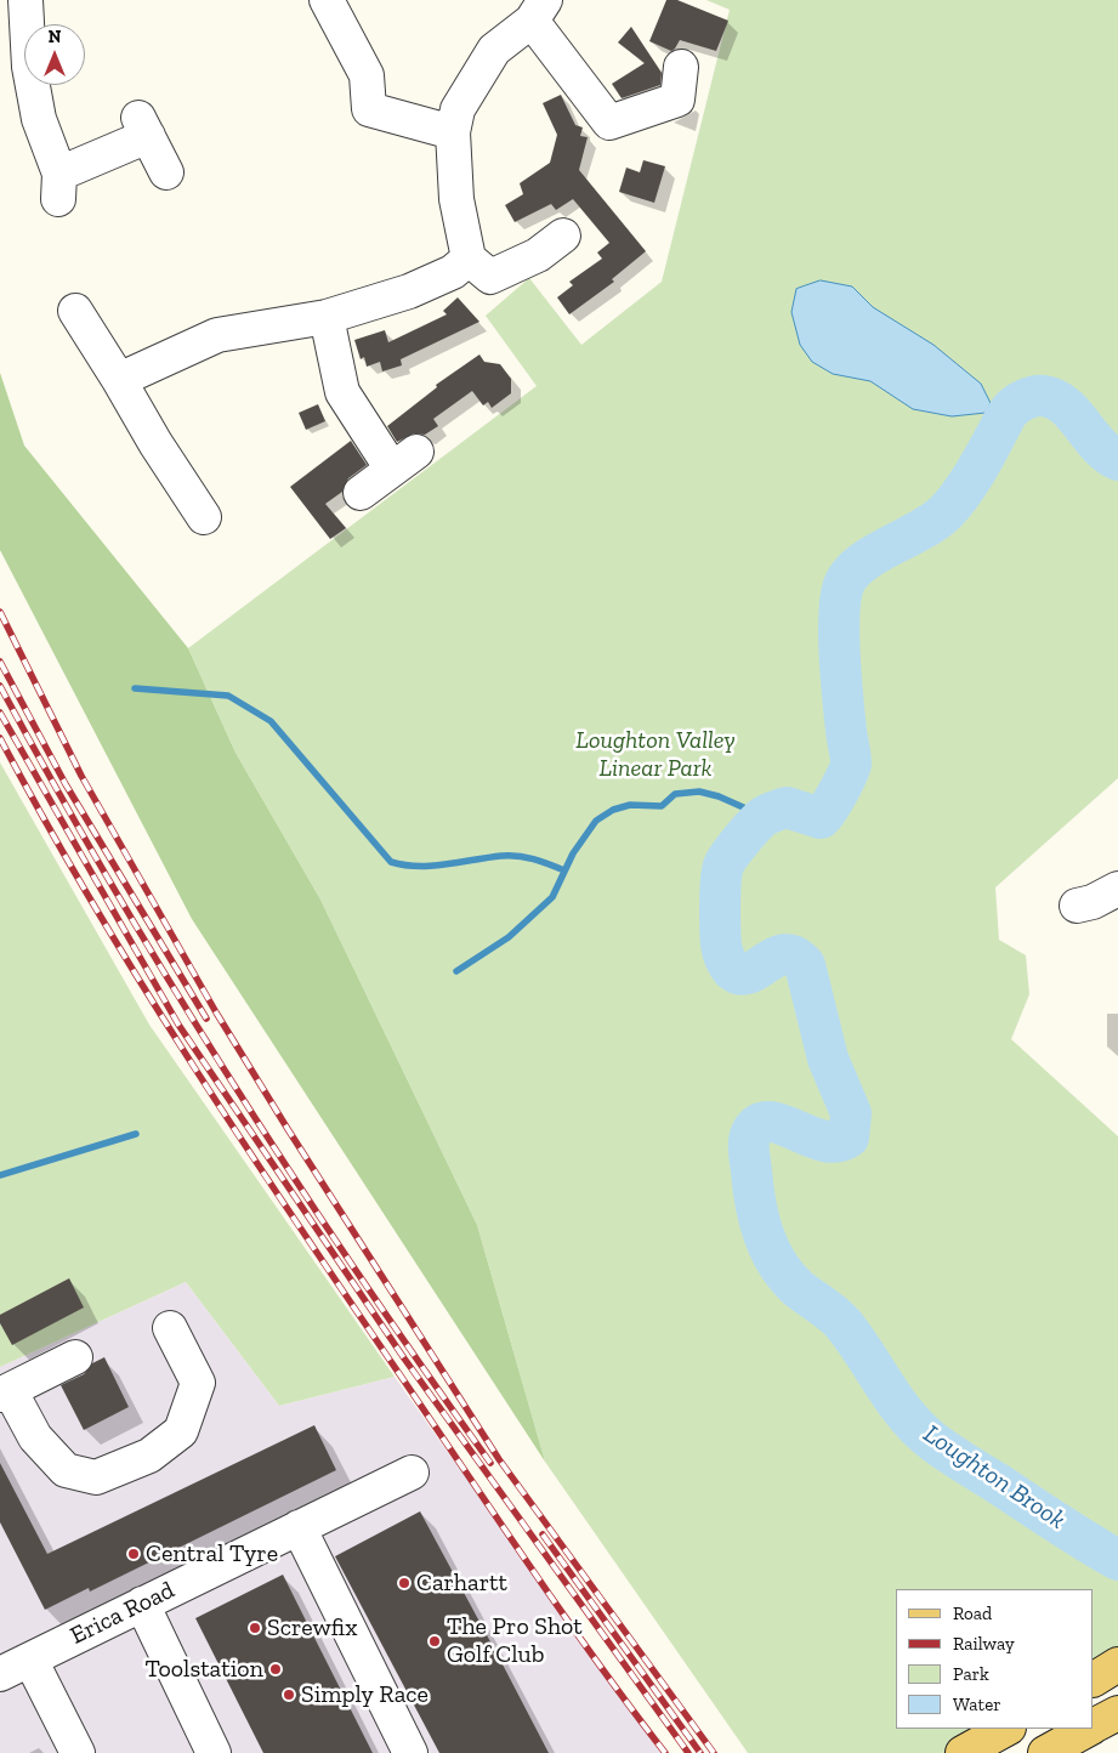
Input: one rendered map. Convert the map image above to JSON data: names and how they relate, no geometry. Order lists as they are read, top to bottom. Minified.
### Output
{"streets":{"street":["Erica Road"]},"water":["Loughton Brook"],"parks":["Loughton Valley Linear Park"],"places":["Central Tyre","Carhartt","Screwfix","The Pro Shot Golf Club","Toolstation","Simply Race"],"legend":["Road","Railway","Park","Water"],"north":"top"}
